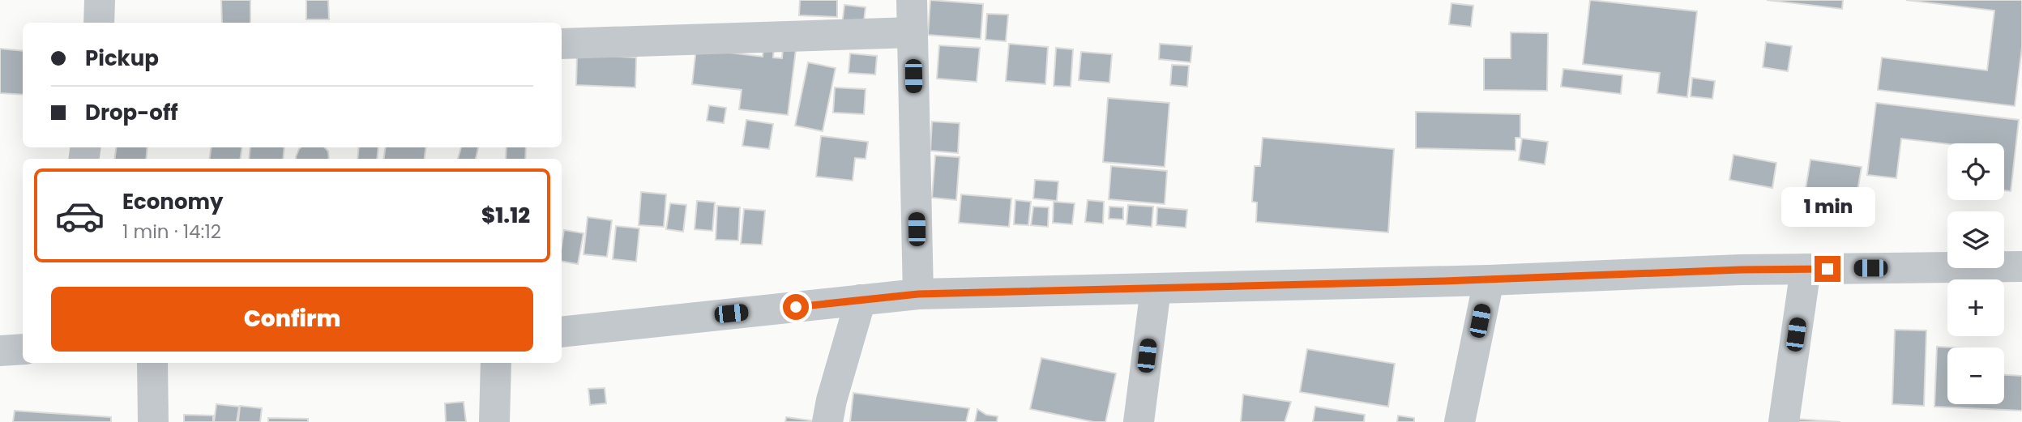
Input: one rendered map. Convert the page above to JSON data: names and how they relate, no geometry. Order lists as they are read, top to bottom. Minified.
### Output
{"page":{"banner":["Pickup","Drop-off"],"map_buttons":["+","−"],"list":[{"name":"Economy","note":"1 min · 14:12","value":"$1.12"}],"bubble":"1 min","buttons":"Confirm"}}
